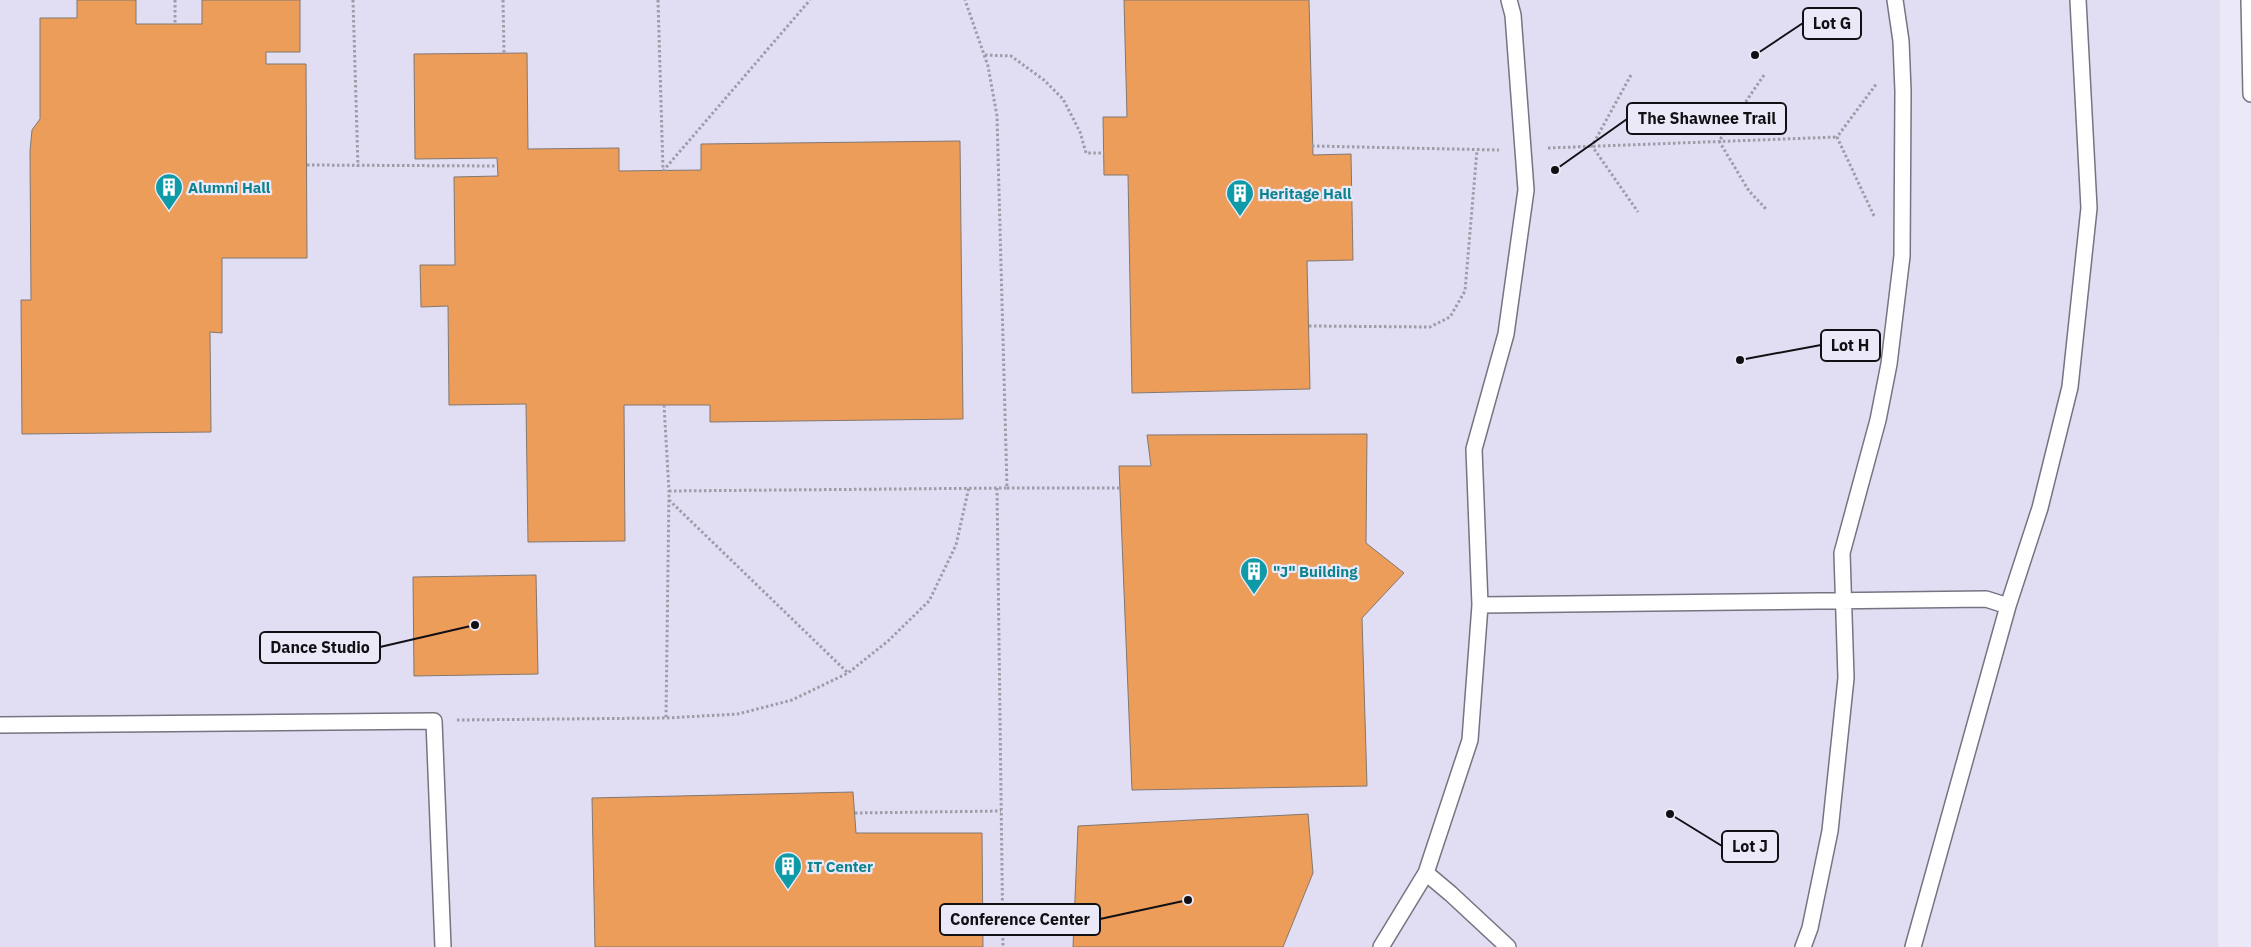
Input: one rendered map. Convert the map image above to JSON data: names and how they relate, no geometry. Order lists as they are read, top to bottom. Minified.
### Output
{"places":{"other":["Lot G","The Shawnee Trail","Lot H","Dance Studio","Lot J","Conference Center"],"building":["Alumni Hall","Heritage Hall","\"J\" Building","IT Center"]}}
